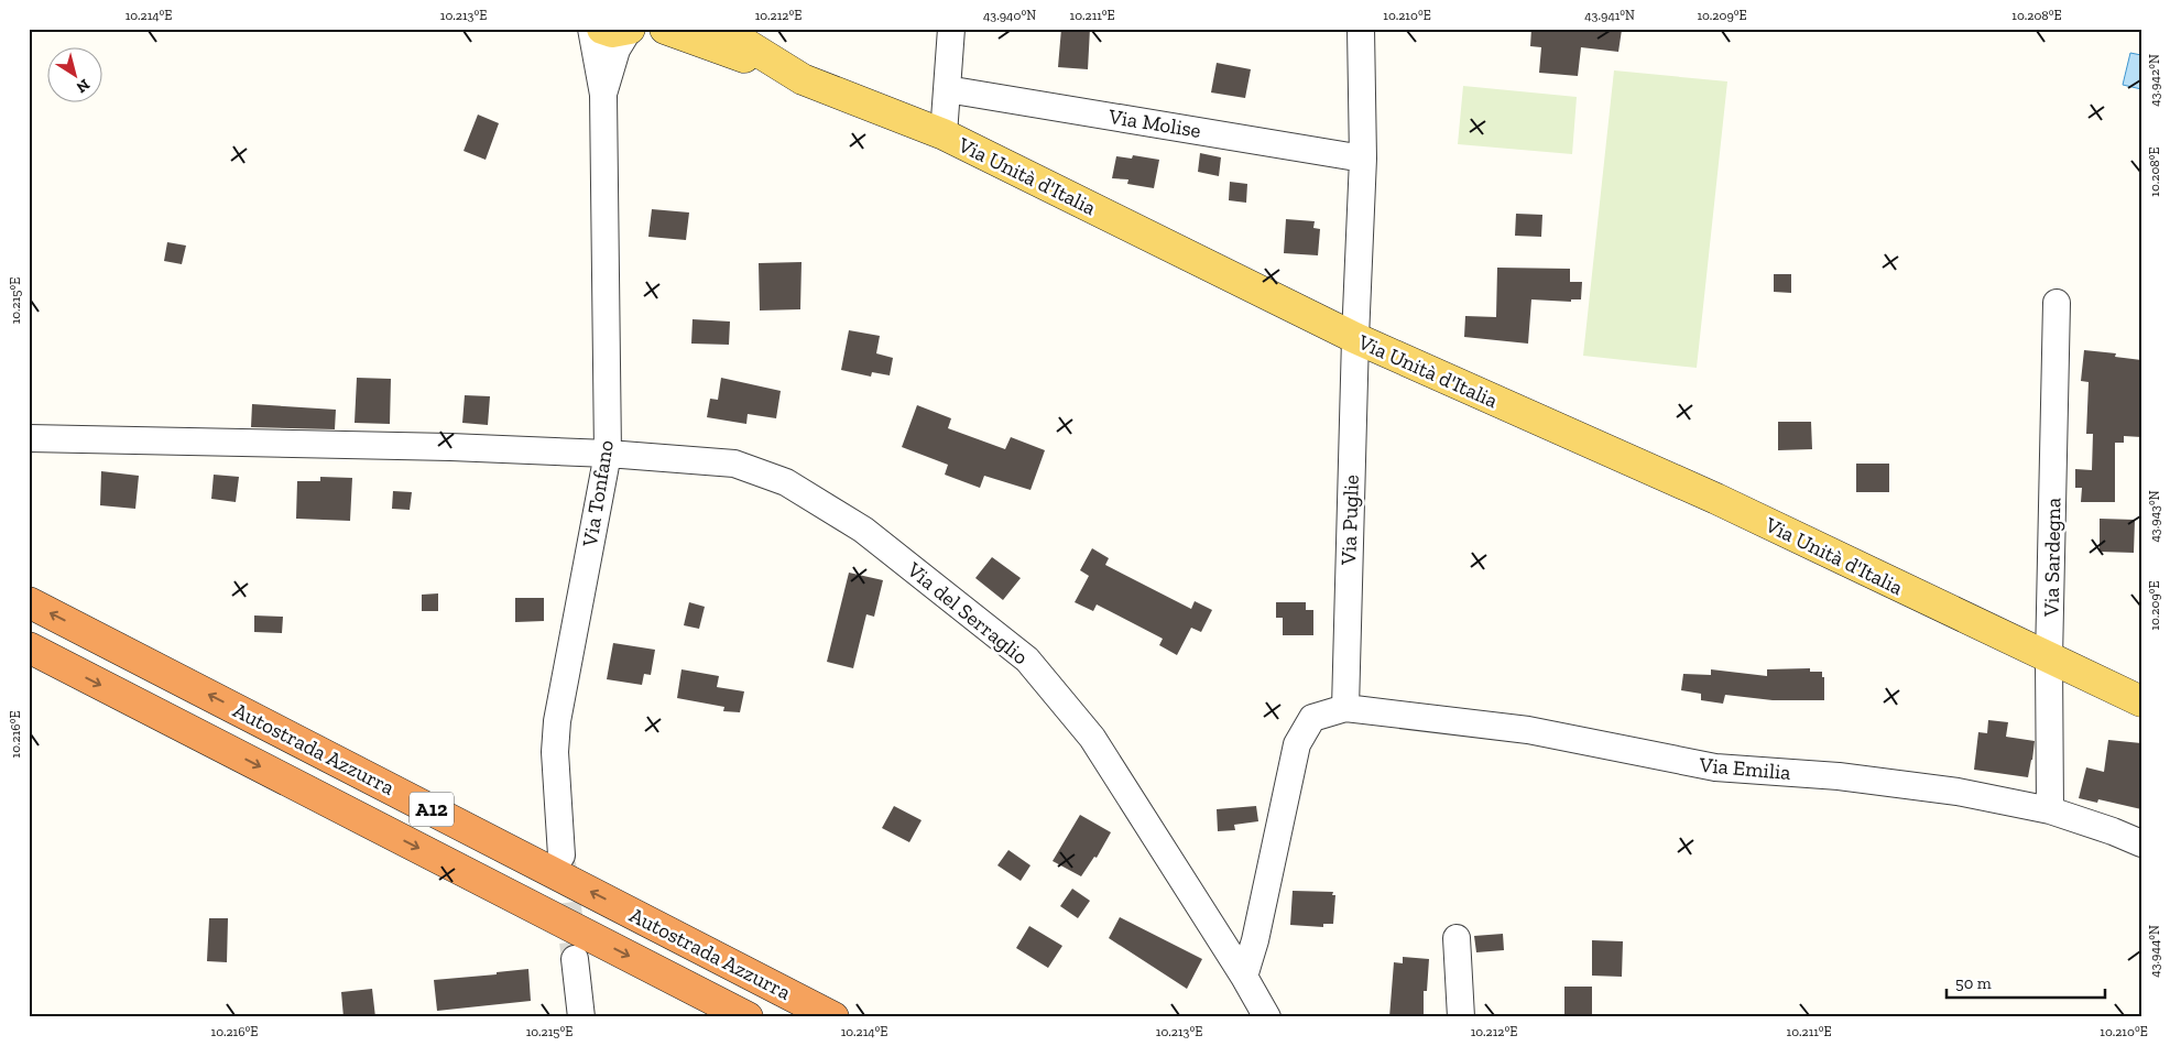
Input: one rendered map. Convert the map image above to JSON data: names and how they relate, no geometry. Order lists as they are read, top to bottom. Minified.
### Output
{"streets":{"highway":["Autostrada Azzurra","A12"],"main road":["Via Unità d'Italia"],"street":["Via Molise","Via Tonfano","Via Puglie","Via Sardegna","Via del Serraglio","Via Emilia"]},"crossings":[["Via Molise","Via Puglie"],["Via Unità d'Italia","Via Puglie"],["Via Unità d'Italia","Via Sardegna"],["Via Tonfano","Via del Serraglio"],["Via Puglie","Via Emilia"],["Via Sardegna","Via Emilia"]],"scale_bar":"50 m","north":"bottom right","coordinates":["10.214°E","10.213°E","10.212°E","43.940°N","10.211°E","10.210°E","43.941°N","10.209°E","10.208°E","43.942°N","10.215°E","43.943°N","10.216°E","43.944°N"]}
